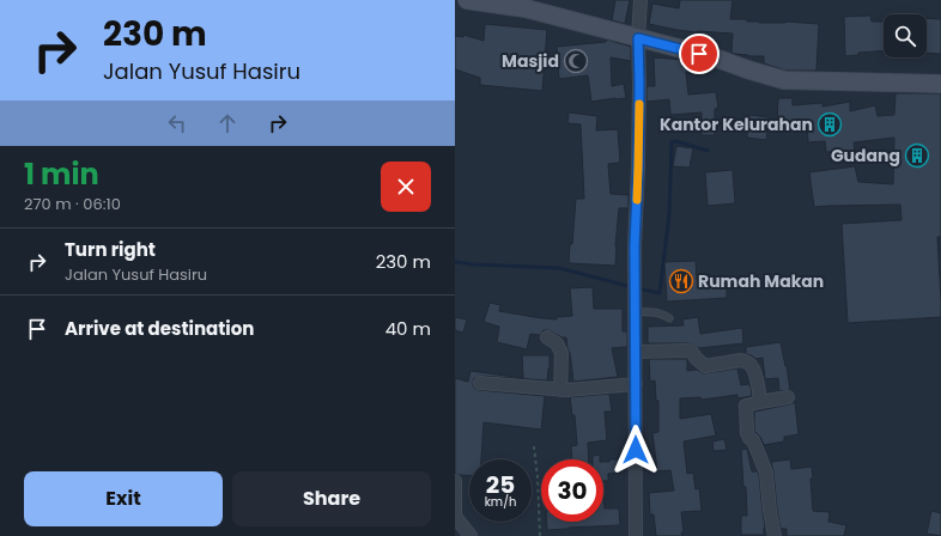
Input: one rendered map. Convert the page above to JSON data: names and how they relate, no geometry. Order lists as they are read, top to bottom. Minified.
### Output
{"places":{"mosque":["Masjid"],"building":["Kantor Kelurahan","Gudang"],"restaurant":["Rumah Makan"]},"page":{"turn":["230 m","Jalan Yusuf Hasiru"],"heading":["1 min","270 m · 06:10"],"list":[{"name":"Turn right","note":"Jalan Yusuf Hasiru","value":"230 m"},{"name":"Arrive at destination","value":"40 m"}],"speed":"25 km/h","limit":"30","buttons":["Exit","Share"]}}
